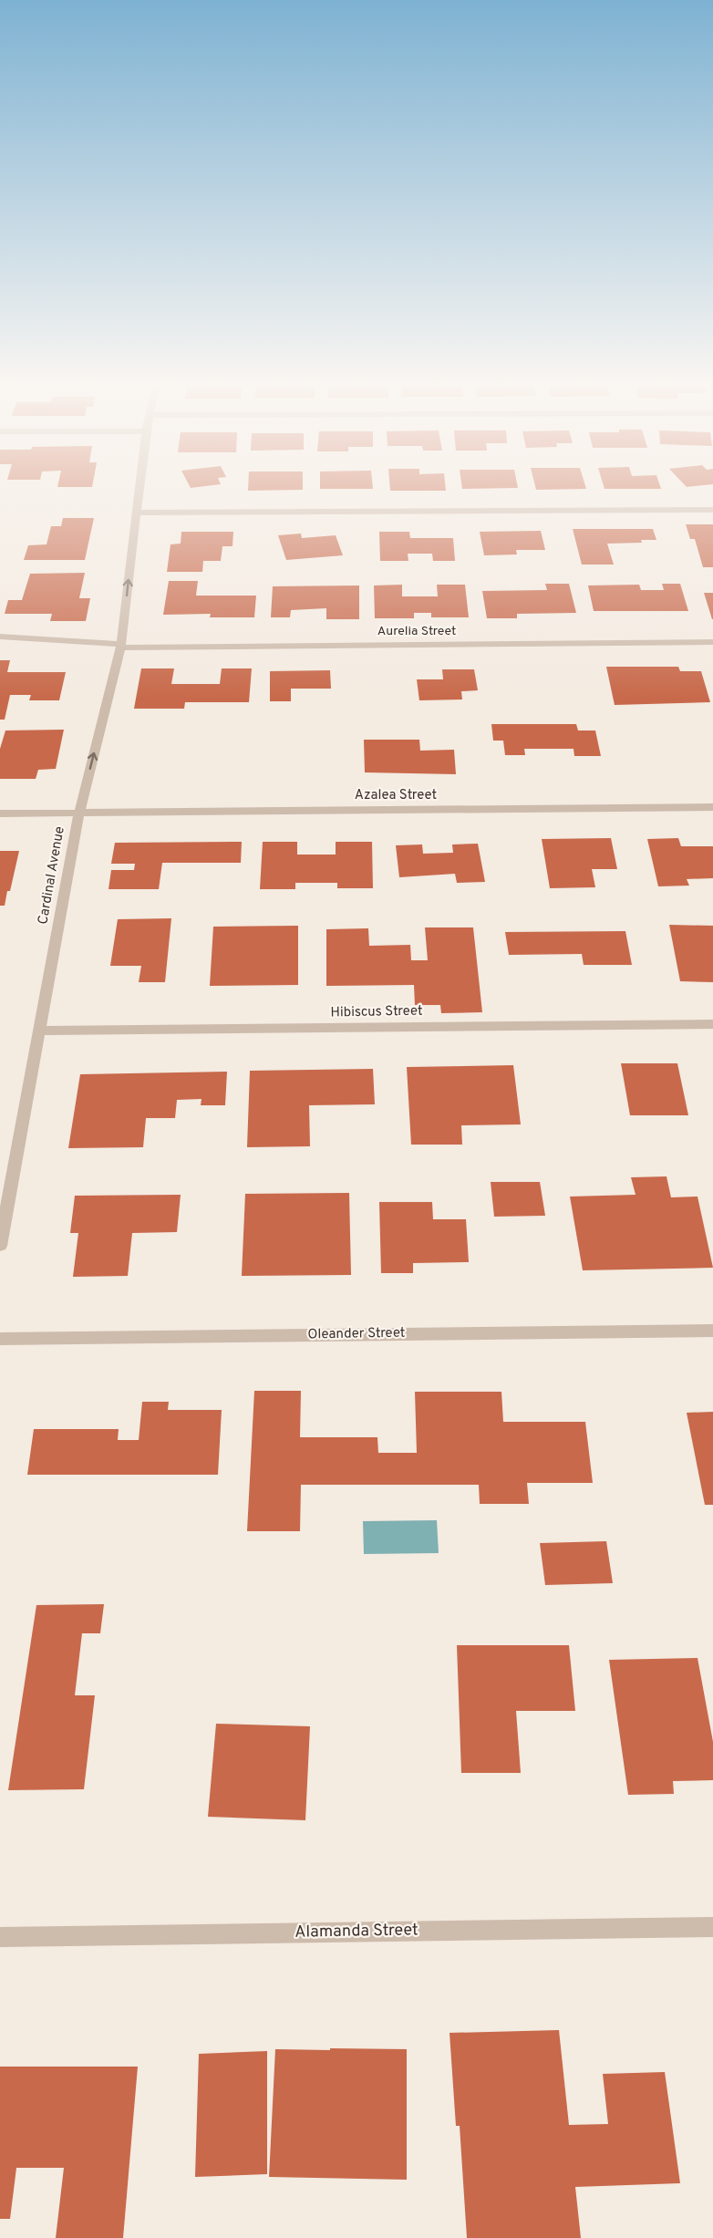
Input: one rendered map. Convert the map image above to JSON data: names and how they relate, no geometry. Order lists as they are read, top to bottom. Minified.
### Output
{"streets":{"street":["Aurelia Street","Azalea Street","Cardinal Avenue","Hibiscus Street","Oleander Street","Alamanda Street"]},"crossings":[["Aurelia Street","Cardinal Avenue"],["Azalea Street","Cardinal Avenue"],["Cardinal Avenue","Hibiscus Street"]],"one_way":["Cardinal Avenue"]}
